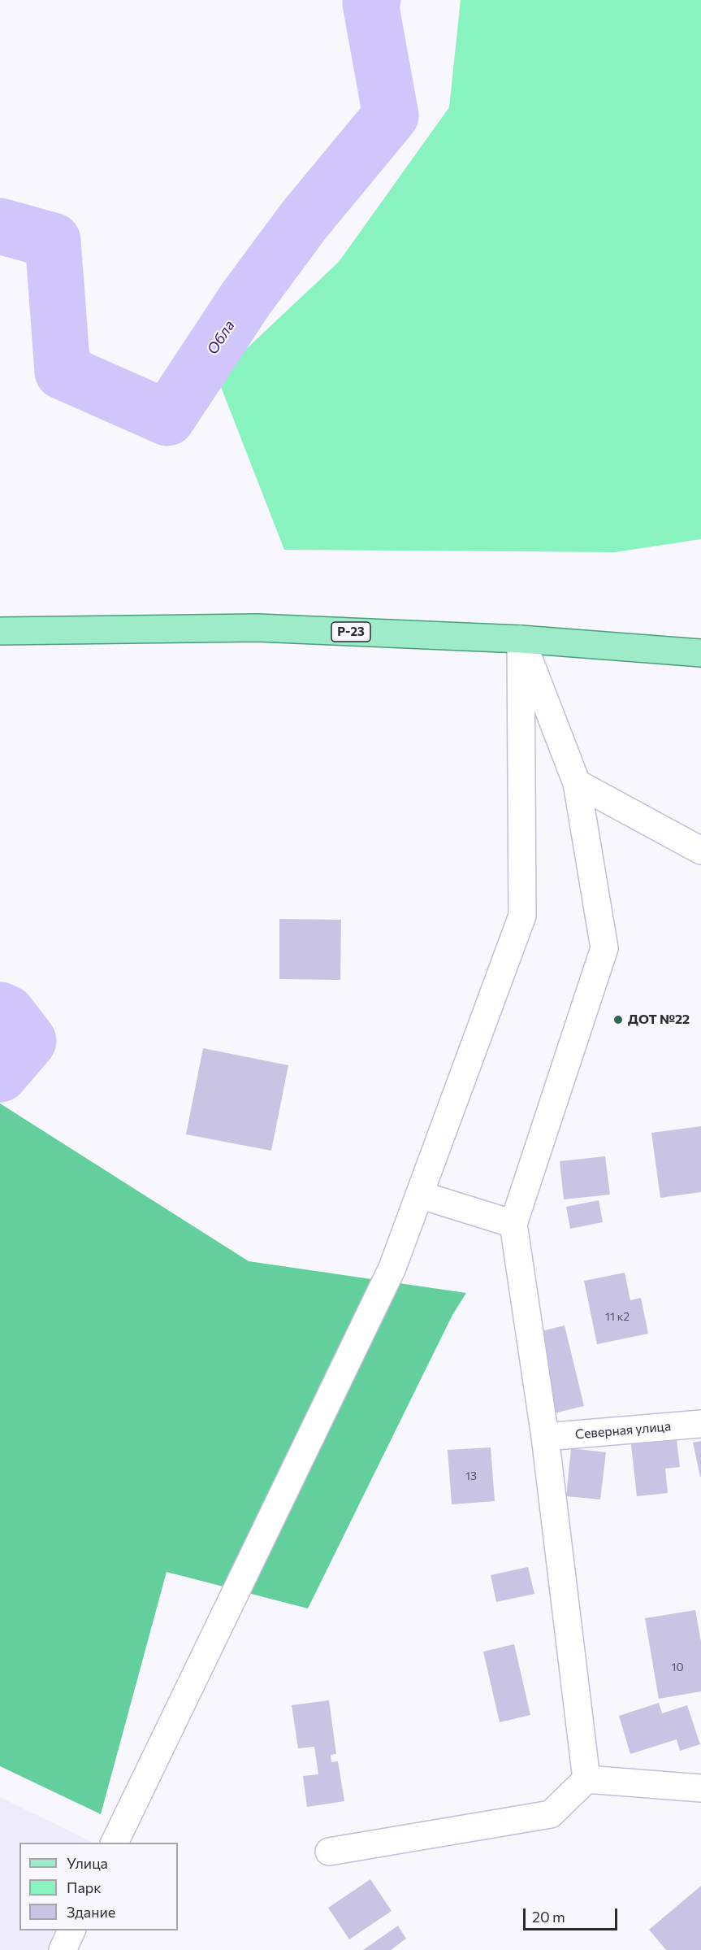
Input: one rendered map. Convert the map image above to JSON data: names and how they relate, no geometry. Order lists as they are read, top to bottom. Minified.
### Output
{"streets":{"main road":["Р-23"],"street":["Северная улица"]},"water":["Обла"],"places":["ДОТ №22"],"house_numbers":["11 к2","13","10"],"legend":["Улица","Парк","Здание"],"scale_bar":"20 m"}
